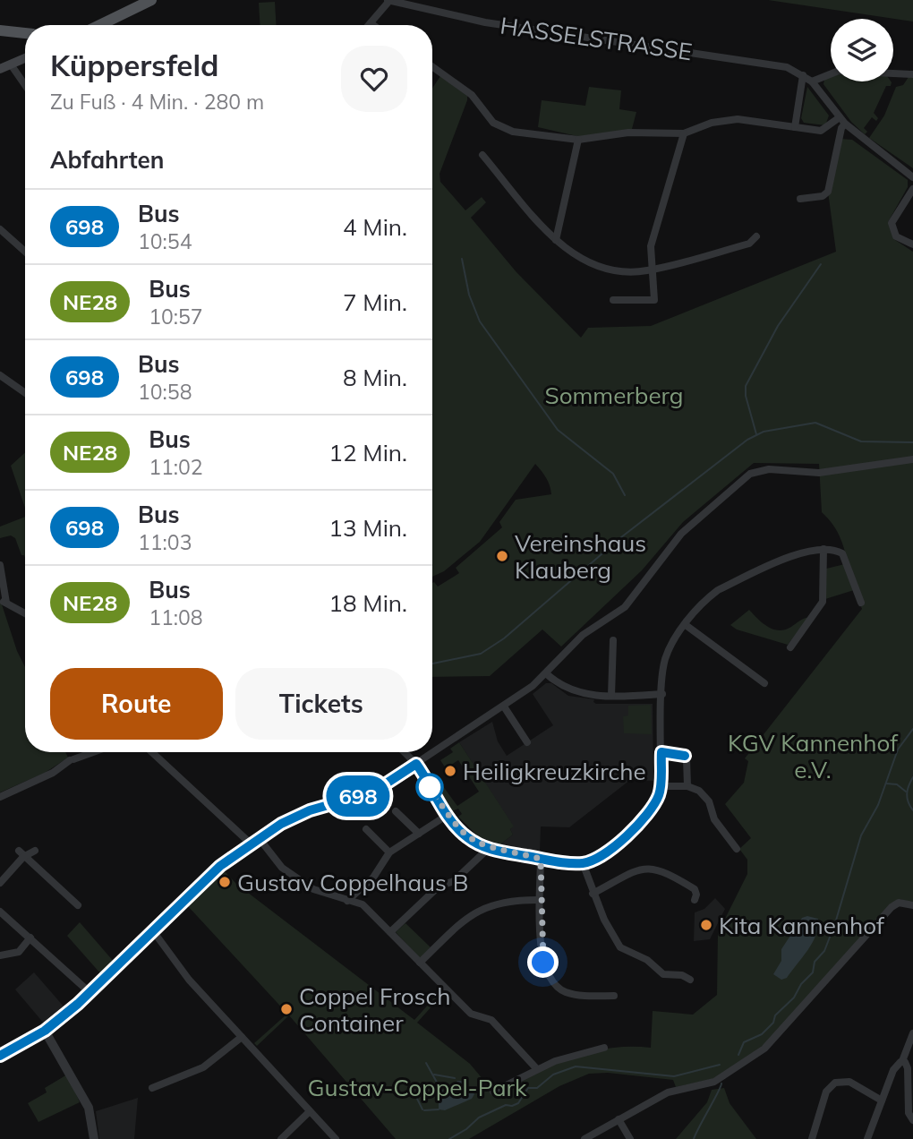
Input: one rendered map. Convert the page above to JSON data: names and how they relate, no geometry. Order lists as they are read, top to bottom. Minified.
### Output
{"streets":{"street":["HASSELSTRASSE"]},"parks":["Sommerberg","KGV Kannenhof e.V.","Gustav-Coppel-Park"],"places":["Vereinshaus Klauberg","Heiligkreuzkirche","Gustav Coppelhaus B","Kita Kannenhof","Coppel Frosch Container"],"lines":["bus line 698"],"page":{"on_map":"698","heading":[["Küppersfeld","Zu Fuß · 4 Min. · 280 m"],"Abfahrten"],"list":[{"mark":"698","name":"Bus","note":"10:54","value":"4 Min."},{"mark":"NE28","name":"Bus","note":"10:57","value":"7 Min."},{"mark":"698","name":"Bus","note":"10:58","value":"8 Min."},{"mark":"NE28","name":"Bus","note":"11:02","value":"12 Min."},{"mark":"698","name":"Bus","note":"11:03","value":"13 Min."},{"mark":"NE28","name":"Bus","note":"11:08","value":"18 Min."}],"buttons":["Route","Tickets"]}}
